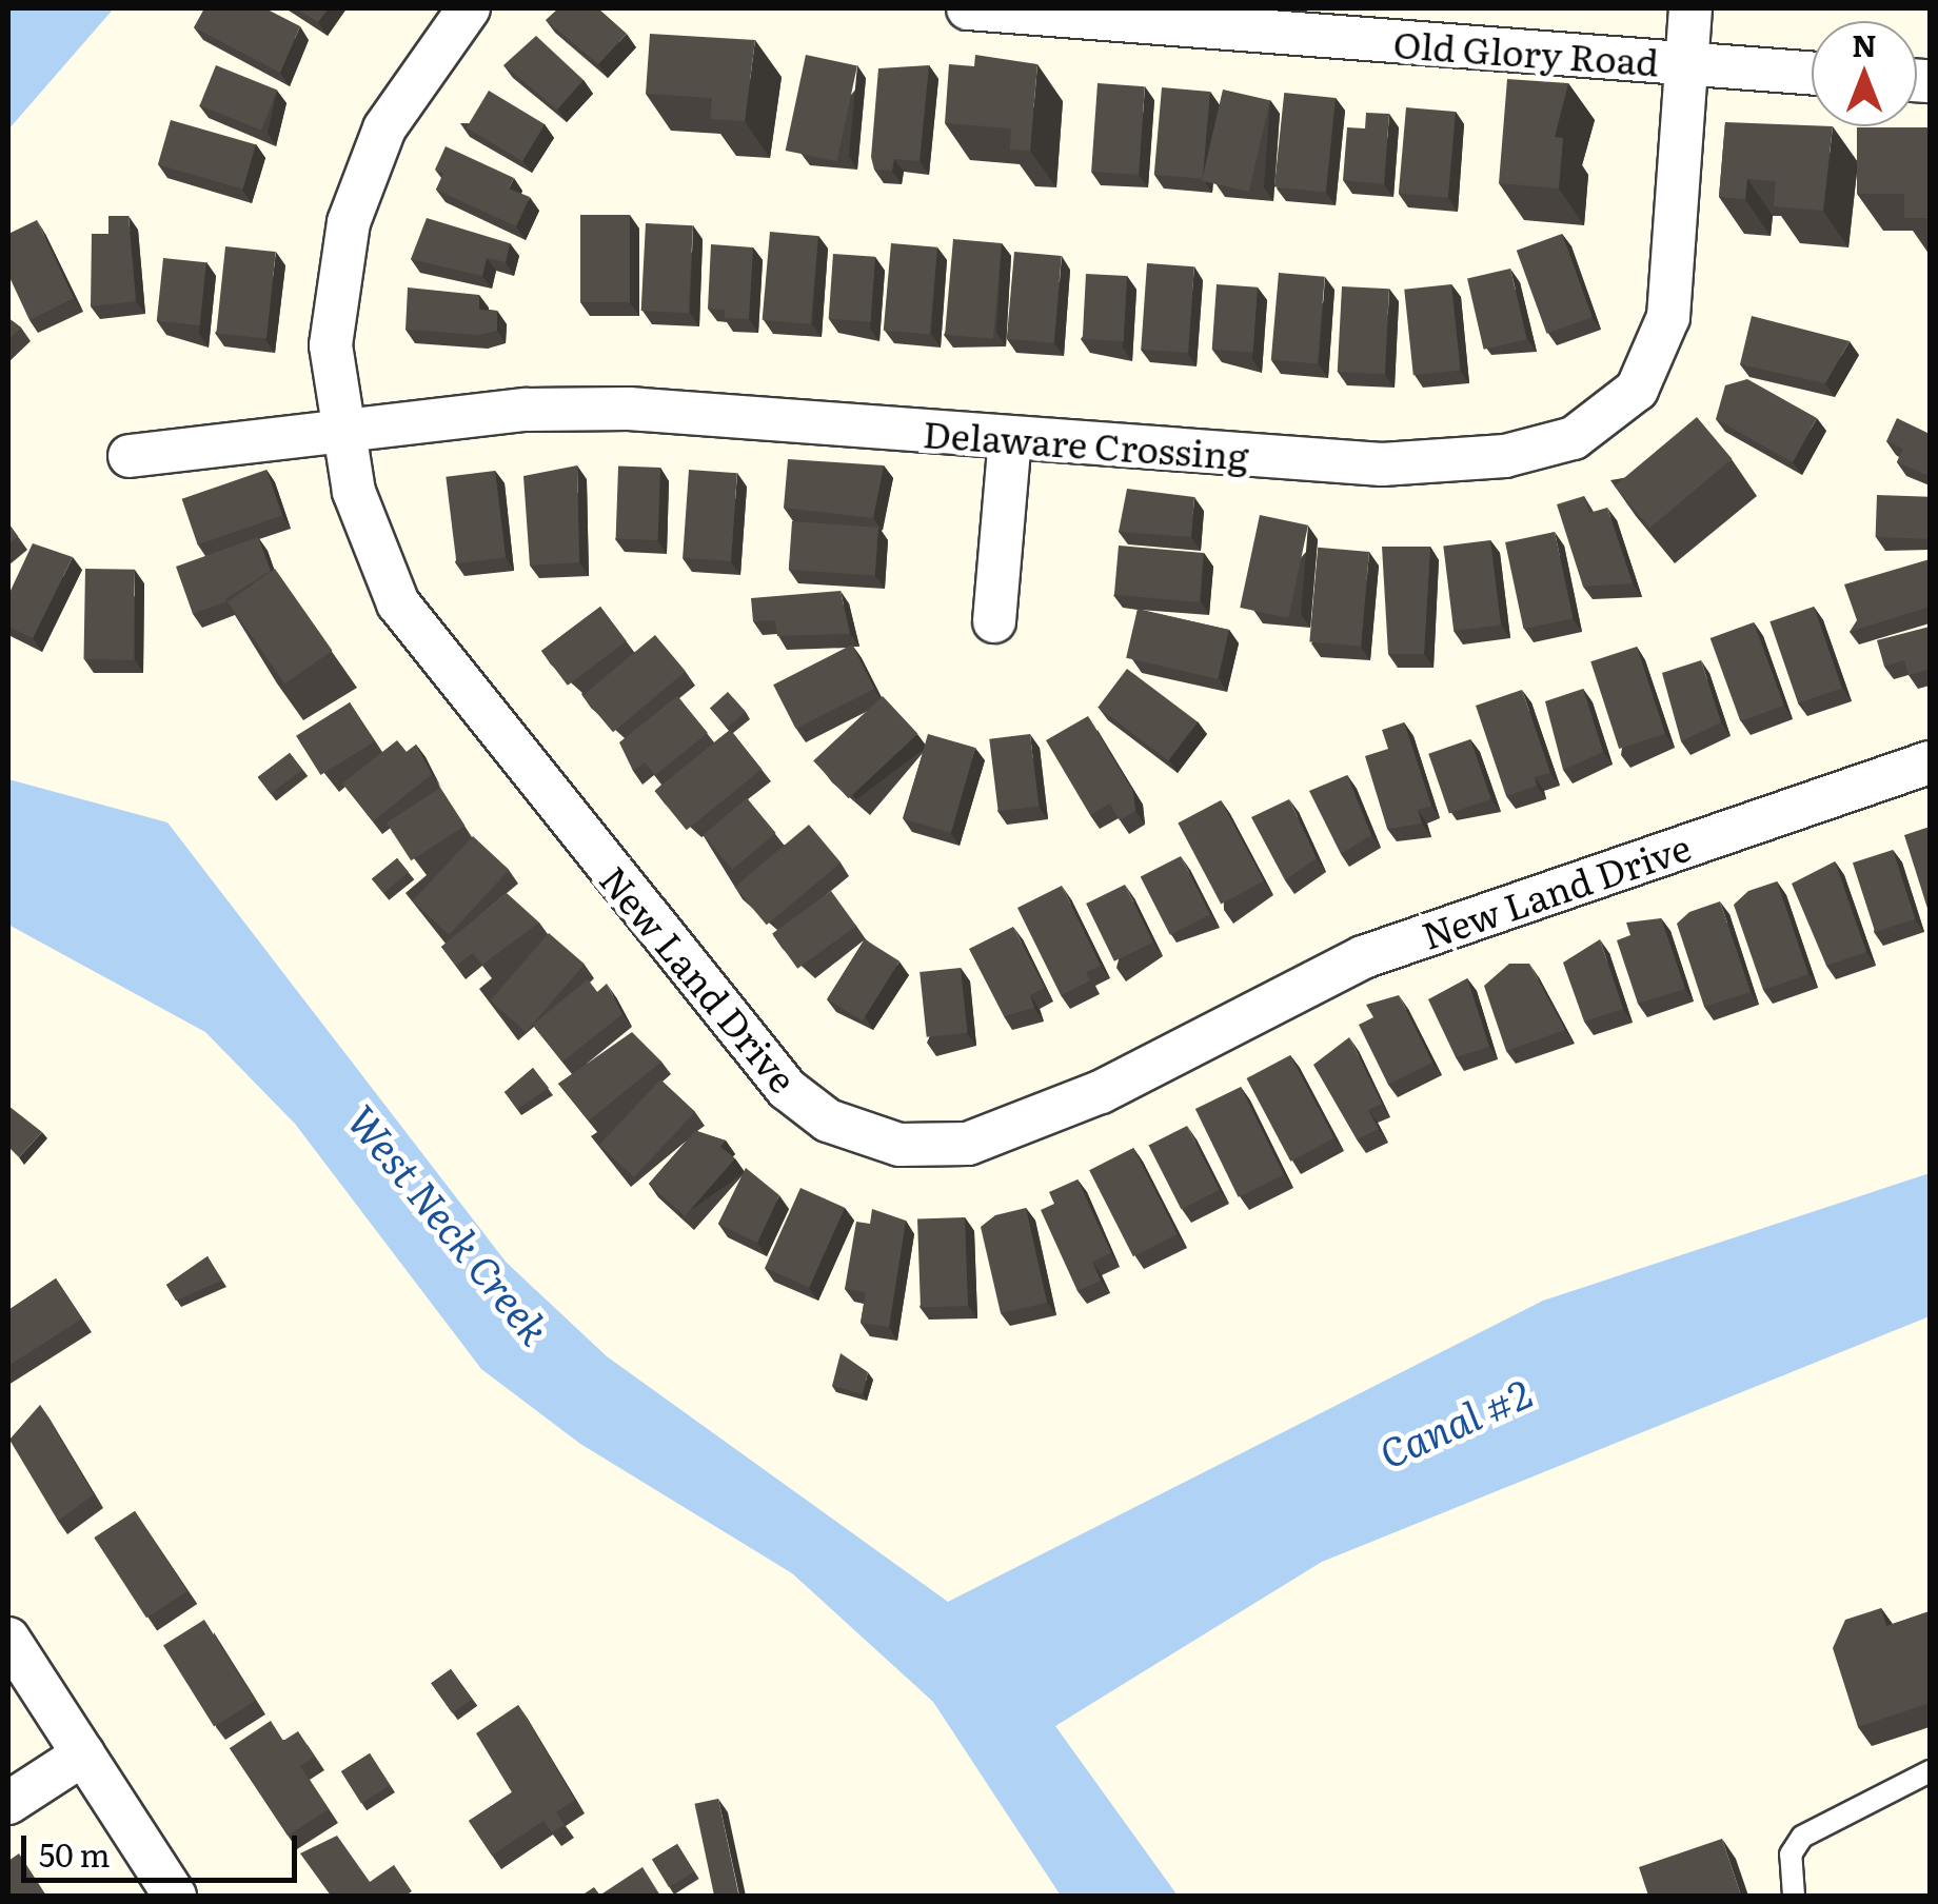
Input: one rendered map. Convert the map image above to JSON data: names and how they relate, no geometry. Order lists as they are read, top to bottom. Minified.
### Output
{"streets":{"street":["Old Glory Road","Delaware Crossing","New Land Drive"]},"crossings":[["Old Glory Road","Delaware Crossing"],["Delaware Crossing","New Land Drive"]],"water":["West Neck Creek","Canal #2"],"scale_bar":"50 m","north":"top"}
